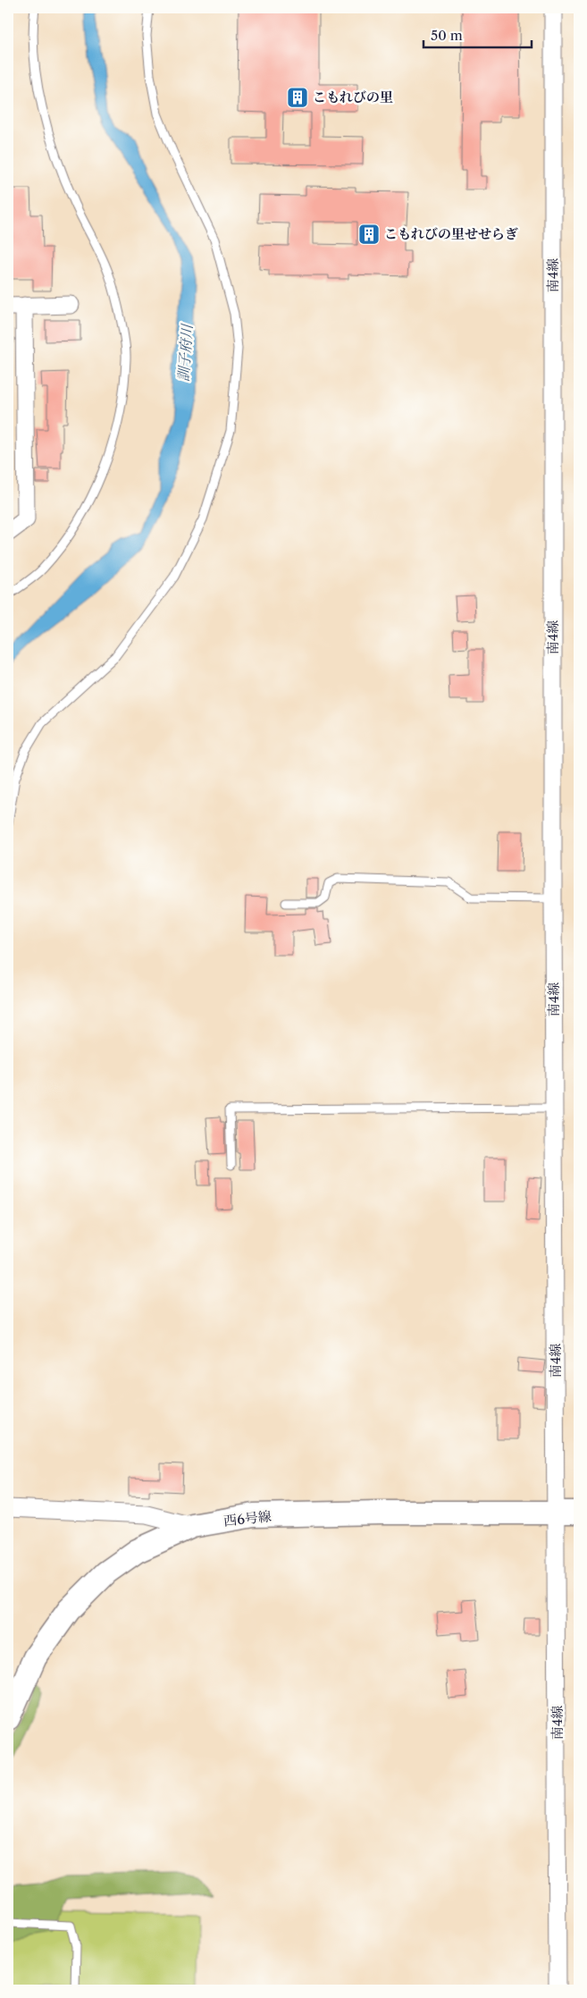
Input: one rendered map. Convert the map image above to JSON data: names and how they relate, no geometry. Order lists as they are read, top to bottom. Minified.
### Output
{"streets":{"street":["南4線","西6号線"]},"crossings":[["南4線","西6号線"]],"water":["訓子府川"],"places":{"building":["こもれびの里","こもれびの里せせらぎ"]},"scale_bar":"50 m"}
